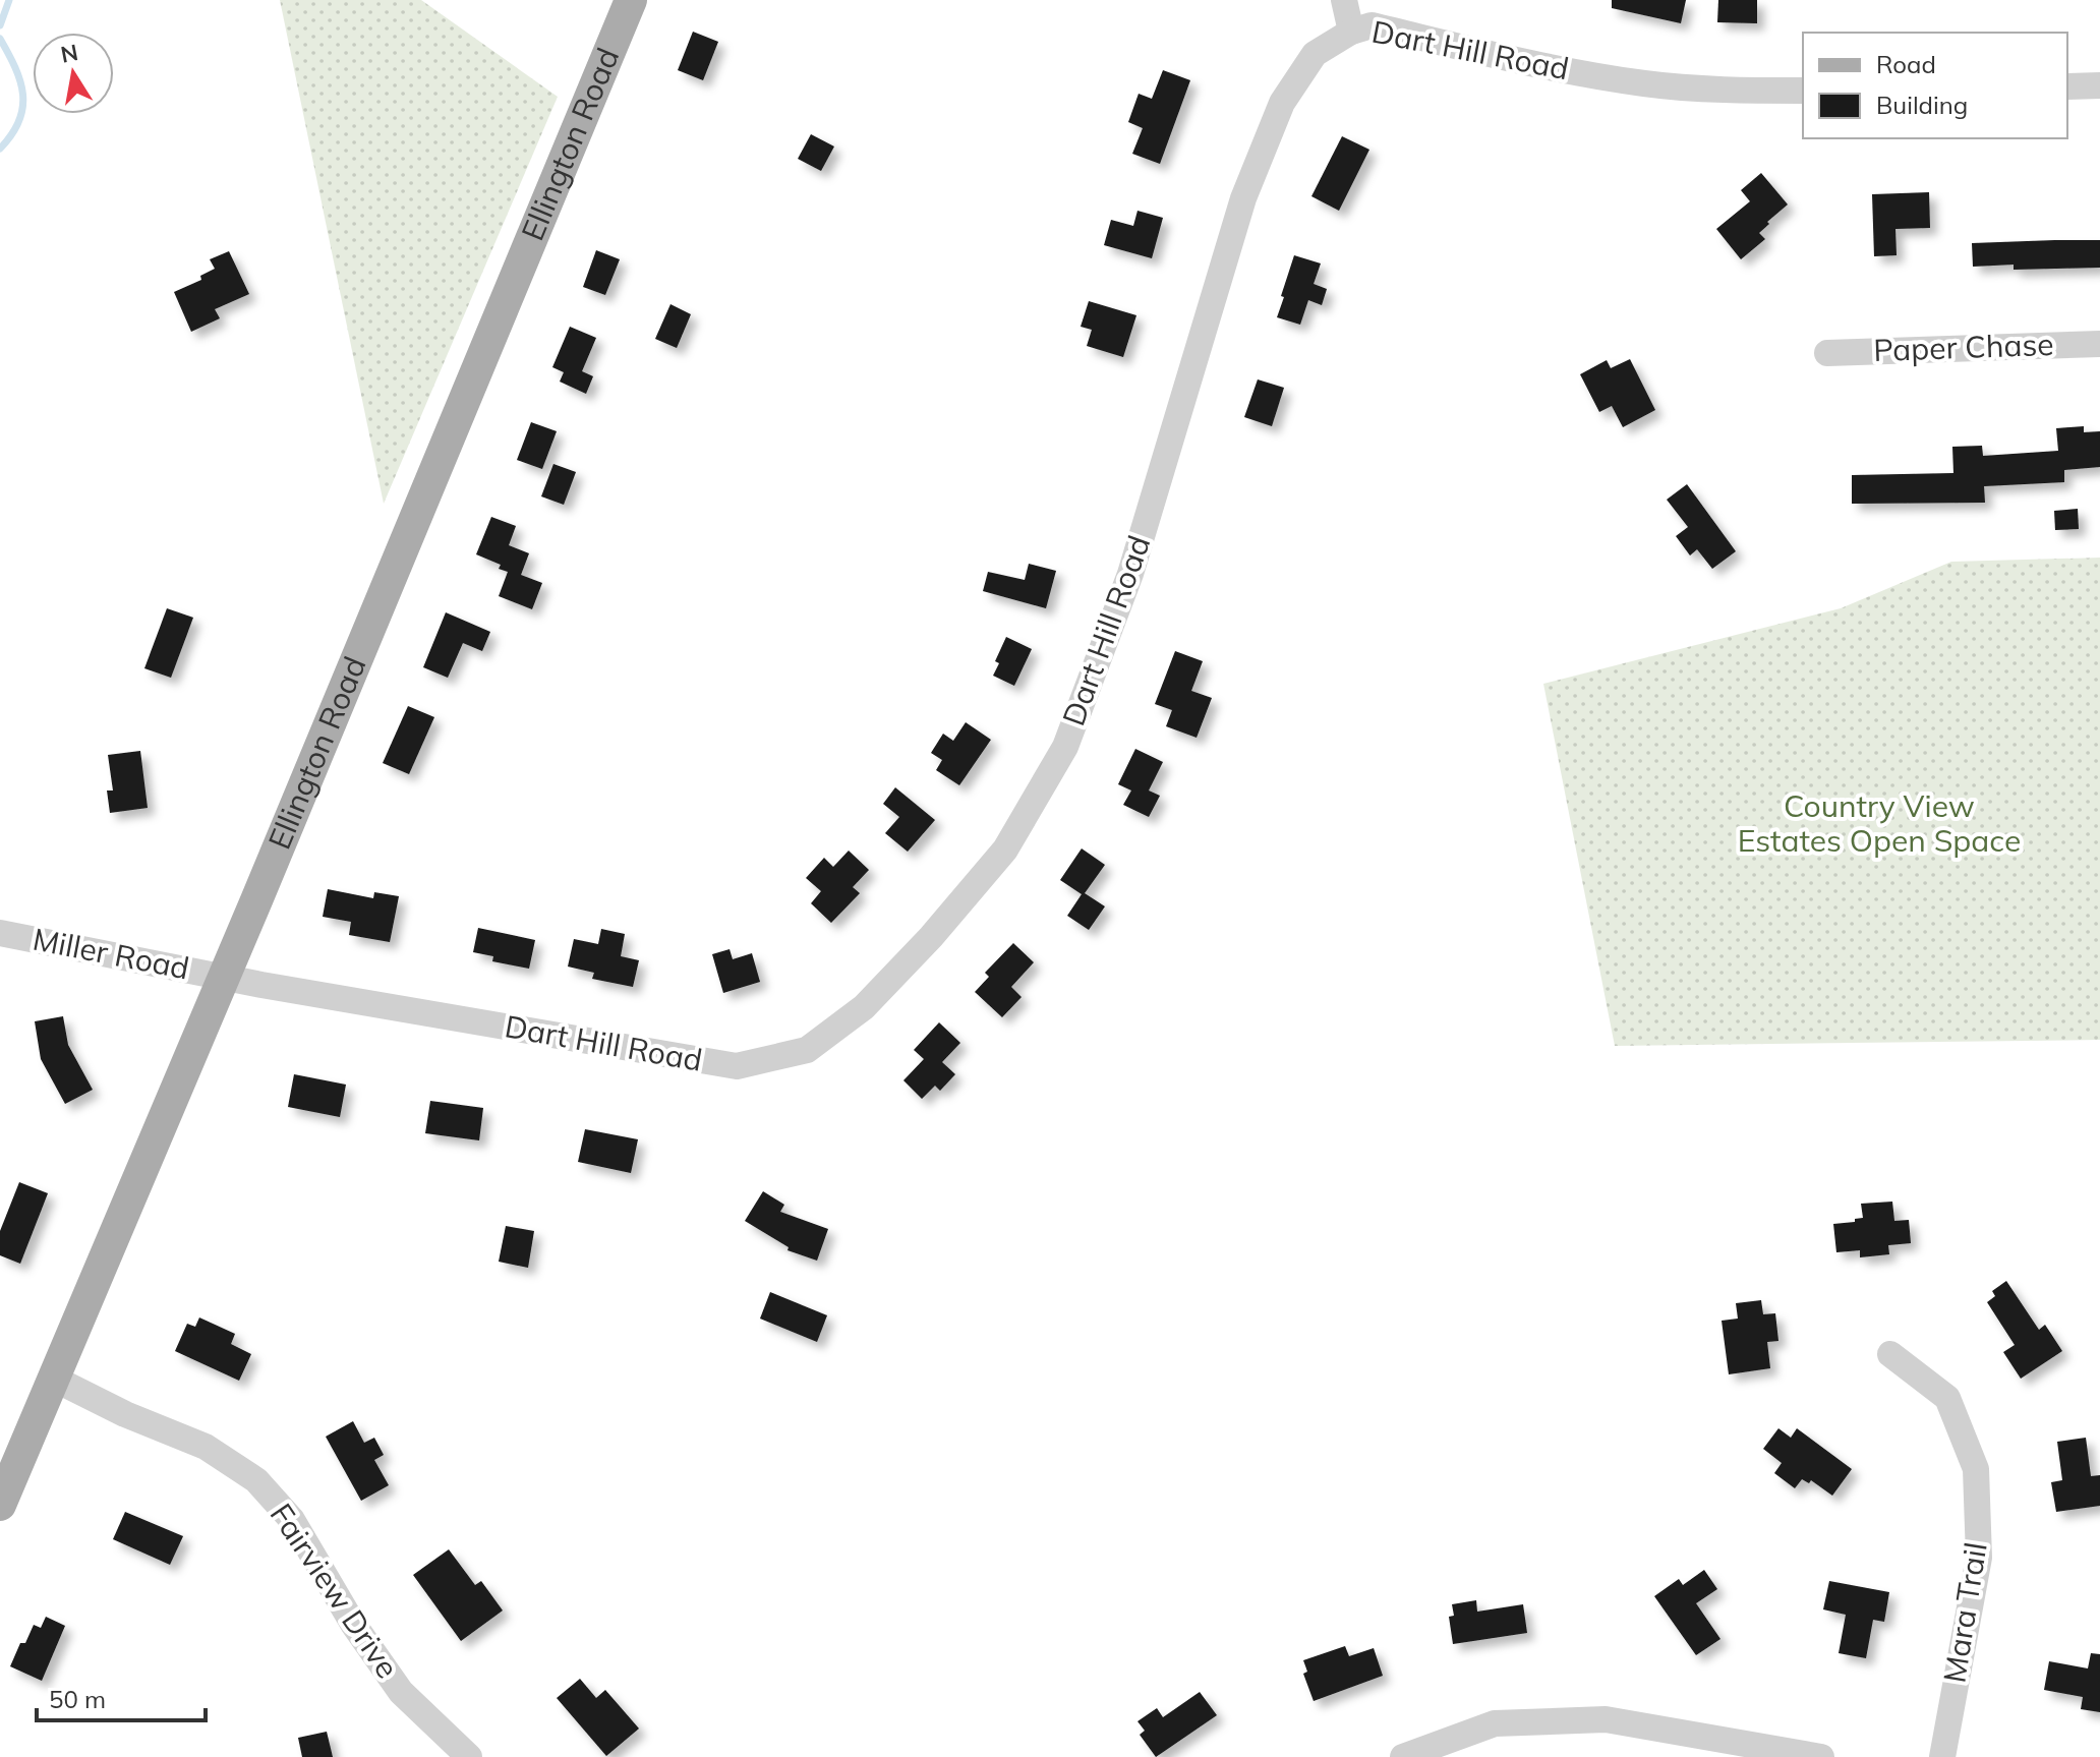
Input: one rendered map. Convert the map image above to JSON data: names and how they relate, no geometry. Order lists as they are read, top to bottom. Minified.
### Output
{"streets":{"main road":["Ellington Road"],"street":["Dart Hill Road","Paper Chase","Miller Road","Fairview Drive","Mara Trail"]},"crossings":[["Dart Hill Road","Ellington Road"],["Dart Hill Road","Miller Road"],["Ellington Road","Miller Road"],["Ellington Road","Fairview Drive"]],"parks":["Country View Estates Open Space"],"legend":["Road","Building"],"scale_bar":"50 m","north":"top"}
